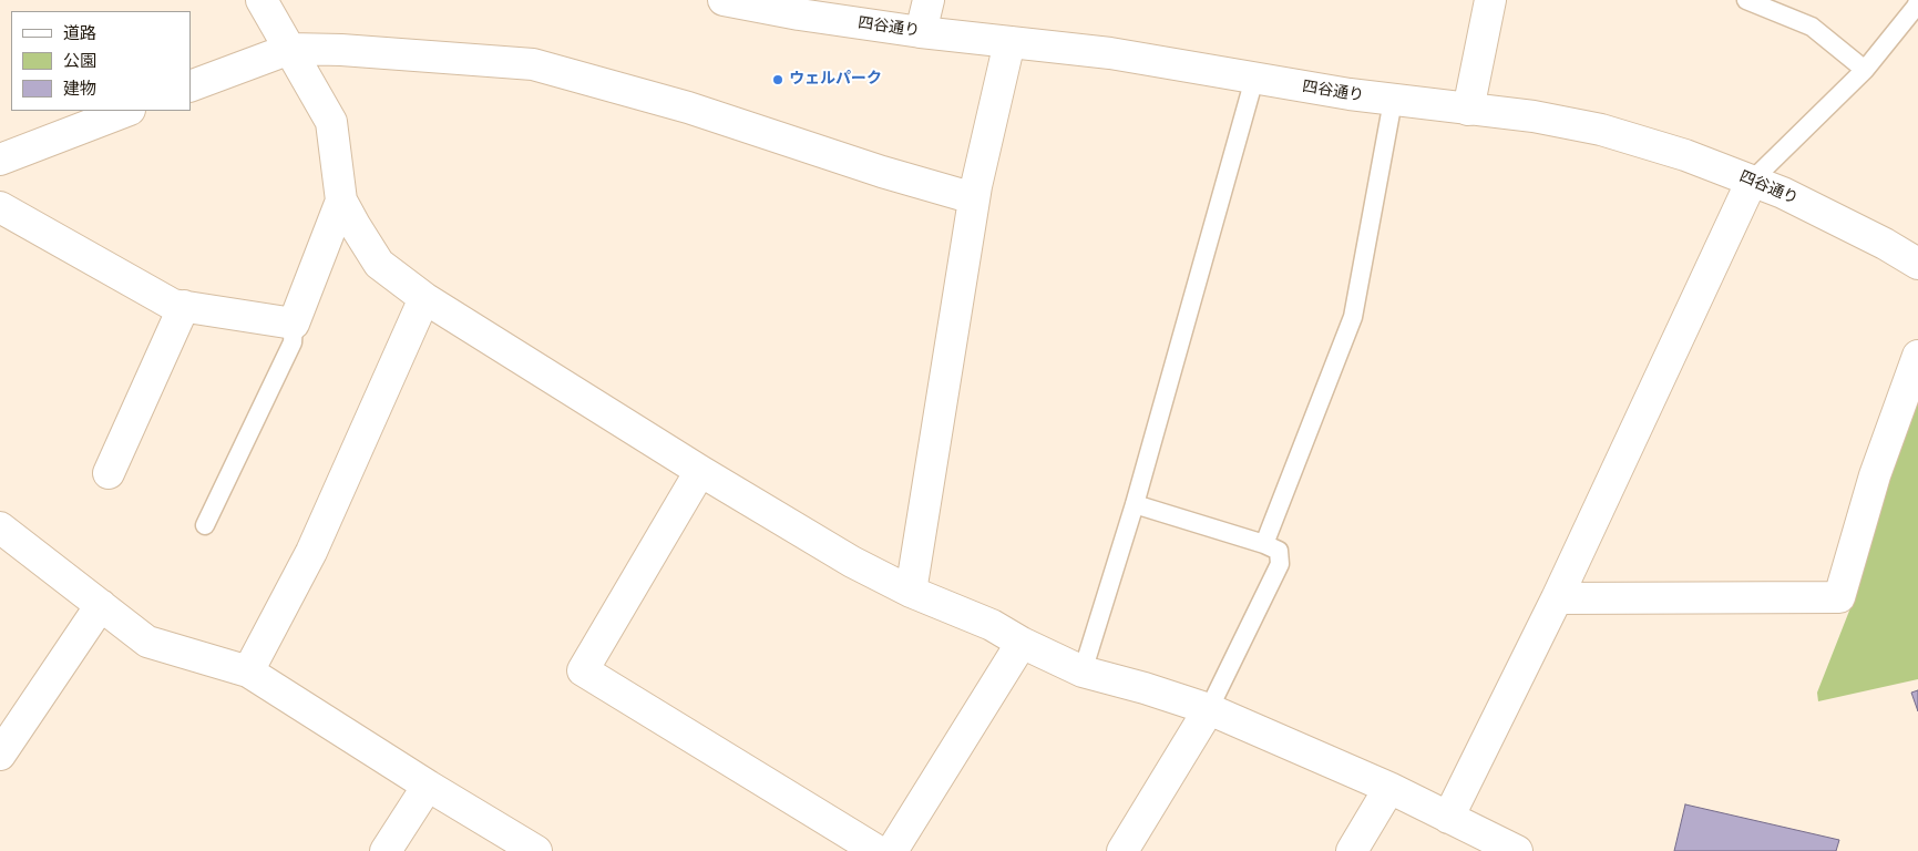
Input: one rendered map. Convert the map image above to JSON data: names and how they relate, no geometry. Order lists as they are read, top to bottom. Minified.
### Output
{"streets":{"street":["四谷通り"]},"places":["ウェルパーク"],"legend":["道路","公園","建物"]}
